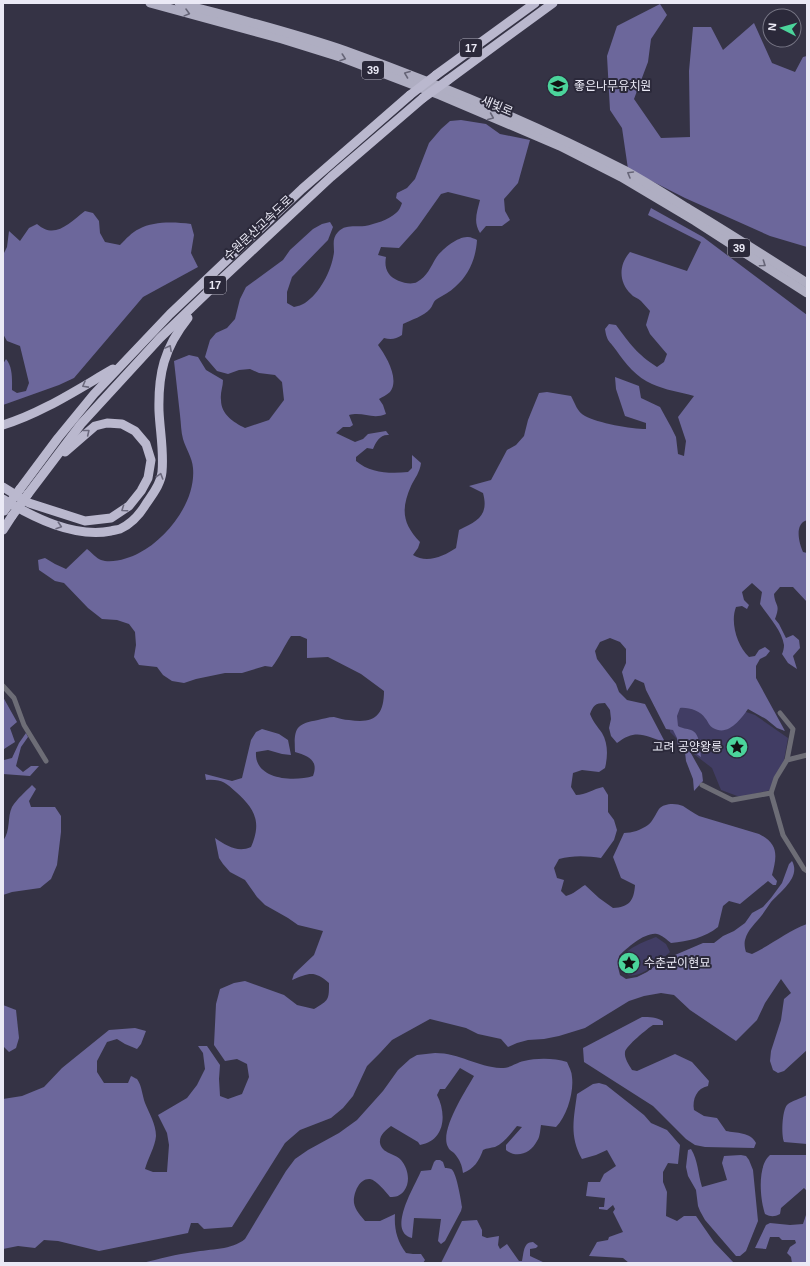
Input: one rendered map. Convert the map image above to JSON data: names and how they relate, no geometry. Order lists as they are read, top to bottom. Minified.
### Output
{"streets":{"highway":["17","39","새빛로","수원문산고속도로"]},"places":{"school or university":["좋은나무유치원"],"place":["고려 공양왕릉","수춘군이현묘"]},"north":"left"}
